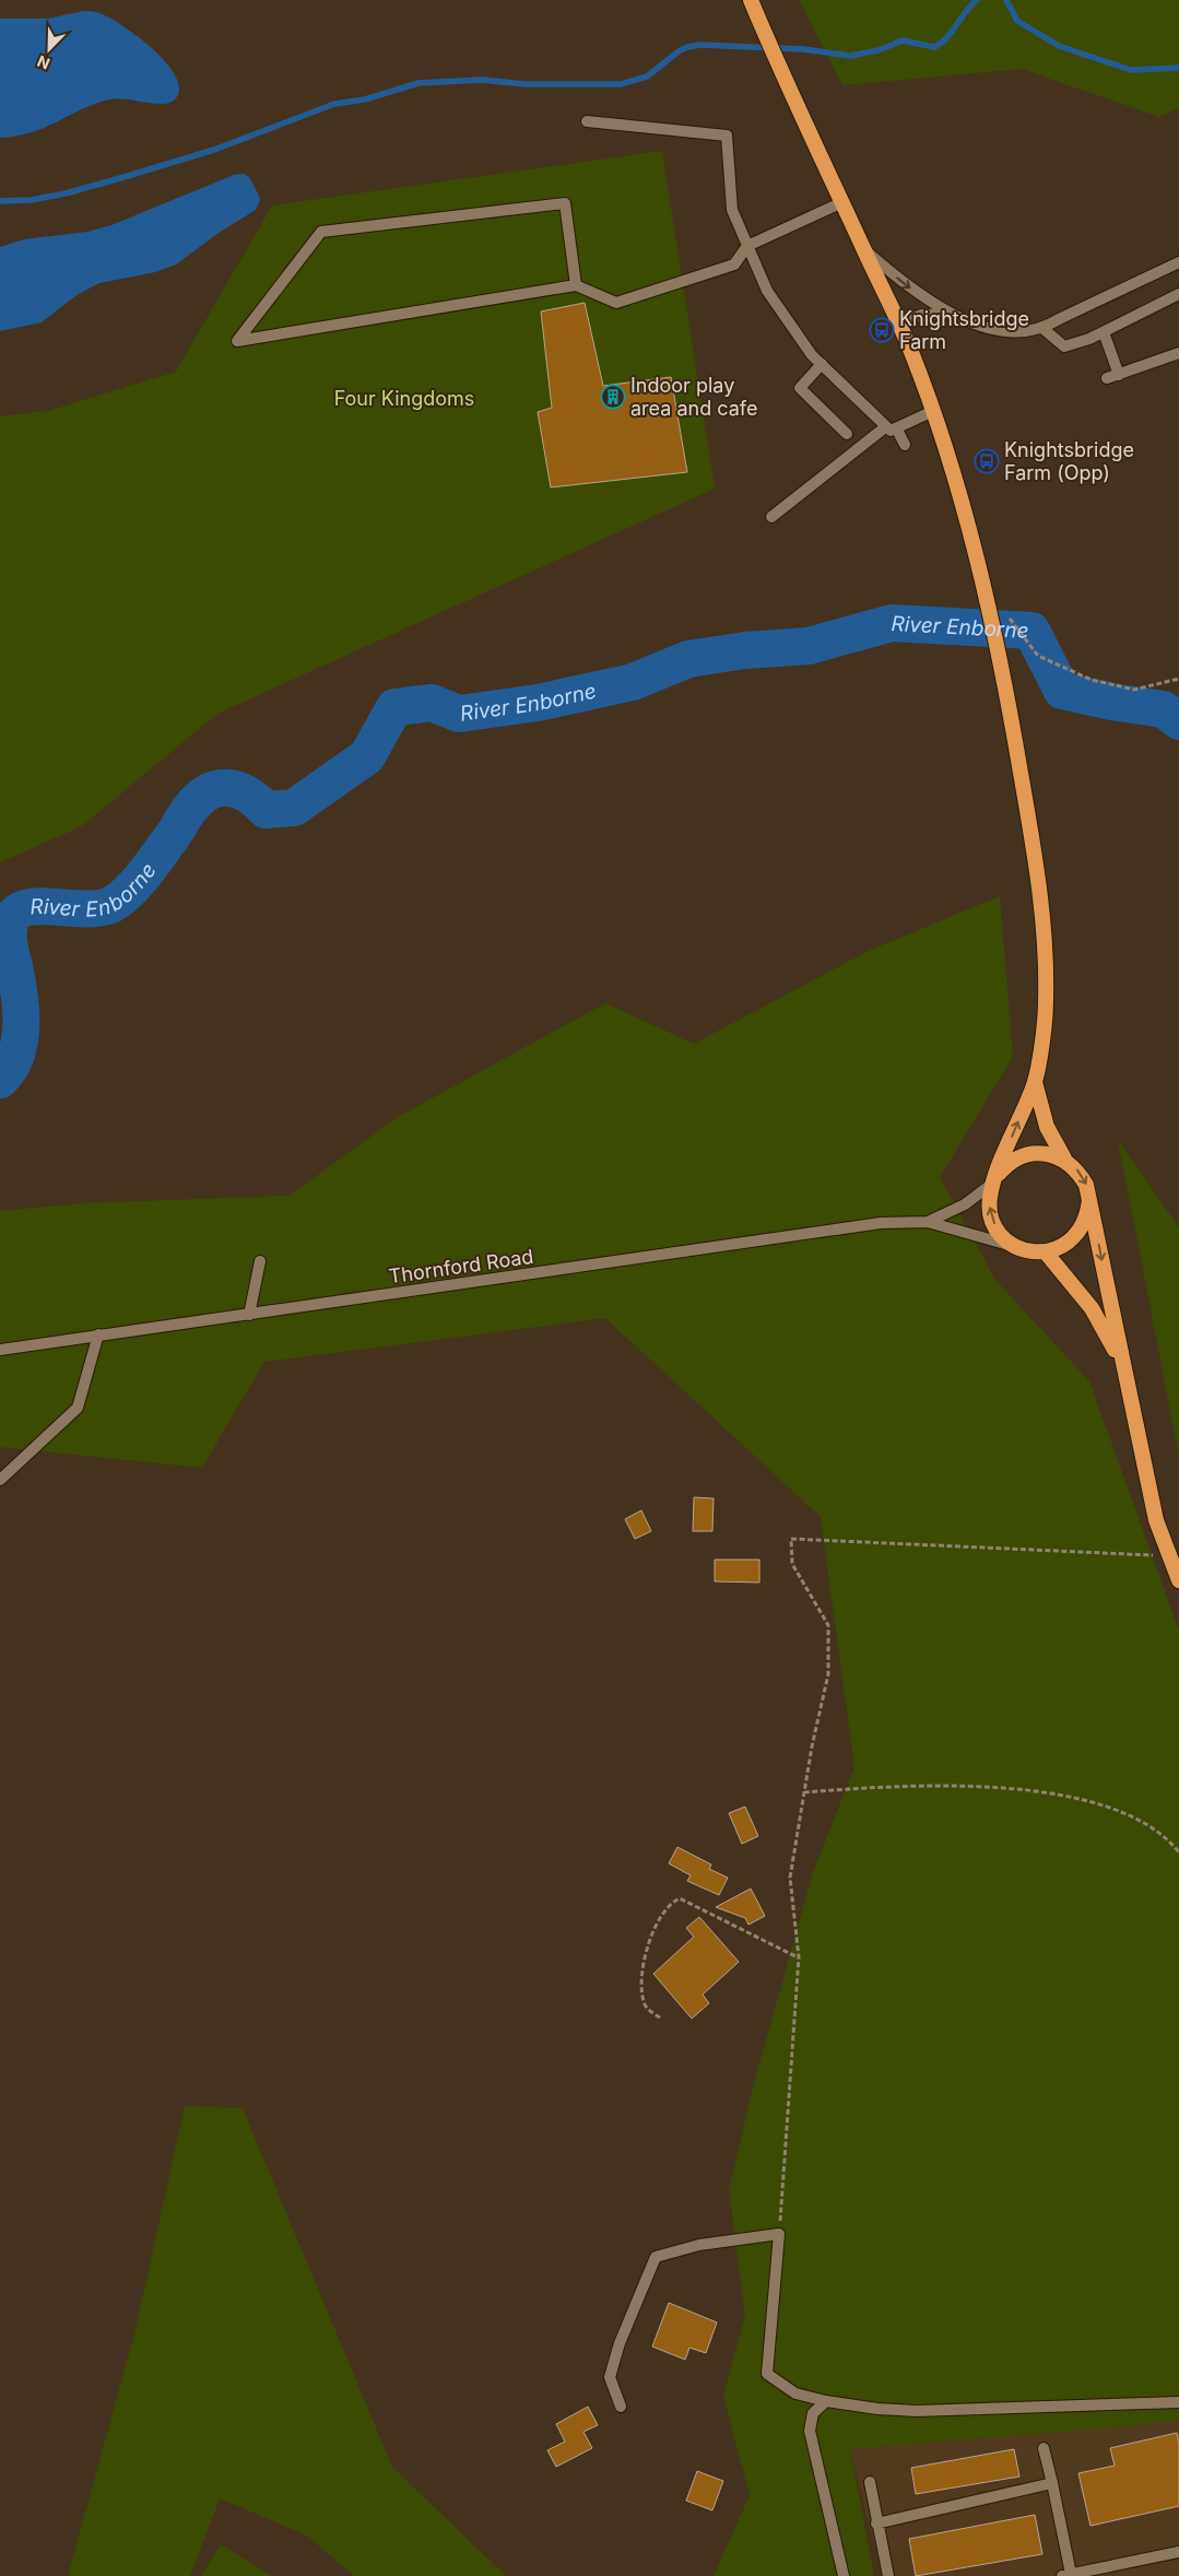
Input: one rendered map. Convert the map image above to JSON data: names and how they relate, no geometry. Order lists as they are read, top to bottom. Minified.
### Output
{"streets":{"street":["Thornford Road"]},"water":["River Enborne"],"parks":["Four Kingdoms"],"places":{"bus stop":["Knightsbridge Farm","Knightsbridge Farm (Opp)"],"building":["Indoor play area and cafe"]},"north":"bottom left"}
